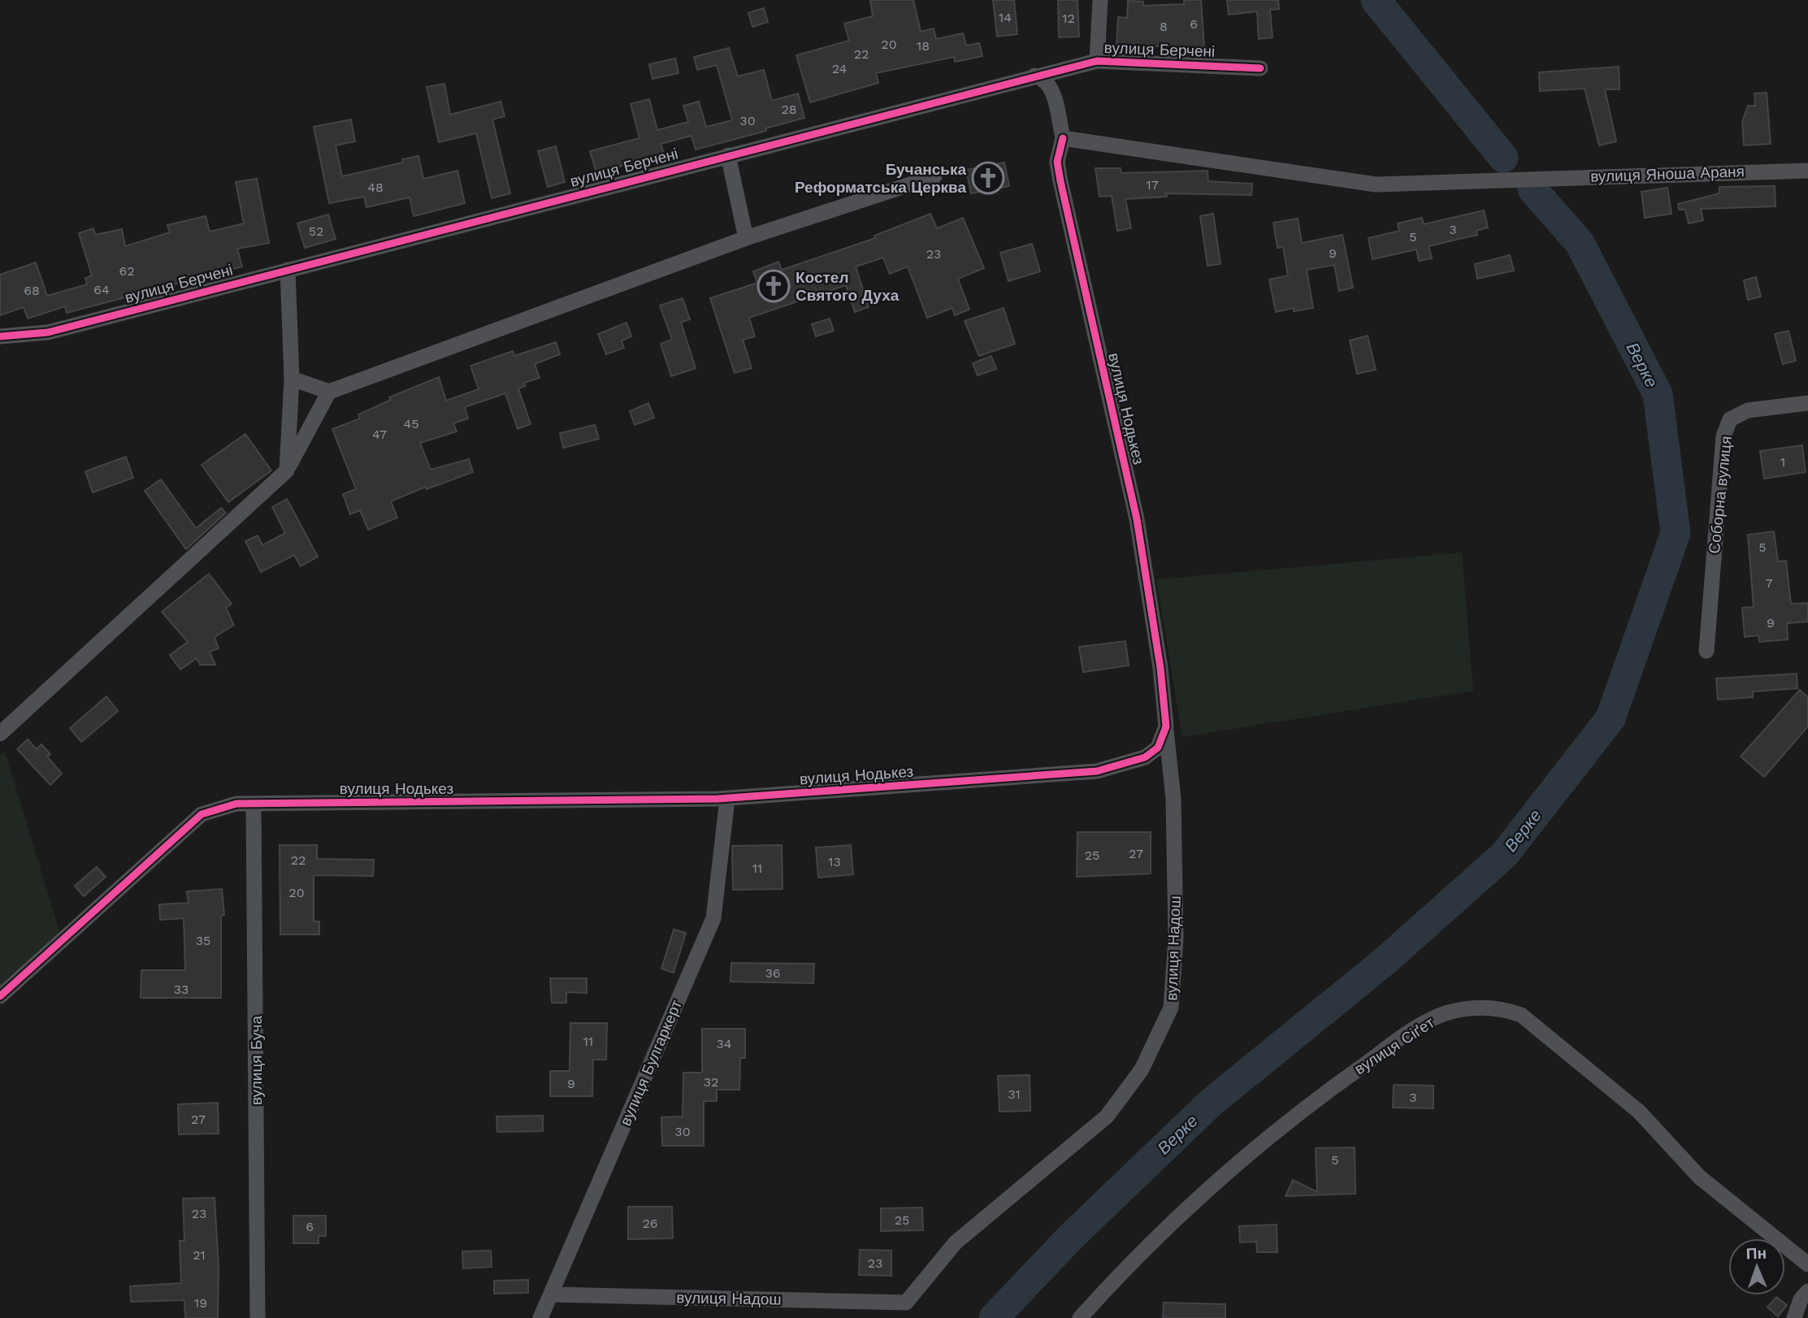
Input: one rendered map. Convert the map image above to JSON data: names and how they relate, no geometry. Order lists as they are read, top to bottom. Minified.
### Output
{"streets":{"street":["вулиця Берчені","вулиця Яноша Араня","вулиця Нодькез","Соборна вулиця","вулиця Надош","вулиця Сіґет","вулиця Буча","вулиця Булгаркерт"]},"crossings":[["вулиця Яноша Араня","вулиця Нодькез"],["вулиця Нодькез","вулиця Надош"],["вулиця Нодькез","вулиця Буча"],["вулиця Нодькез","вулиця Булгаркерт"],["вулиця Надош","вулиця Булгаркерт"]],"water":["Верке"],"places":{"church":["Бучанська Реформатська Церква","Костел Святого Духа"]},"house_numbers":["14","12","6","8","20","18","22","24","28","30","17","48","3","52","5","9","23","62","64","68","45","47","1","5","7","9","27","25","22","13","11","20","35","36","33","11","34","32","9","31","3","27","30","5","23","25","26","6","21","23","19"],"north":"top"}
